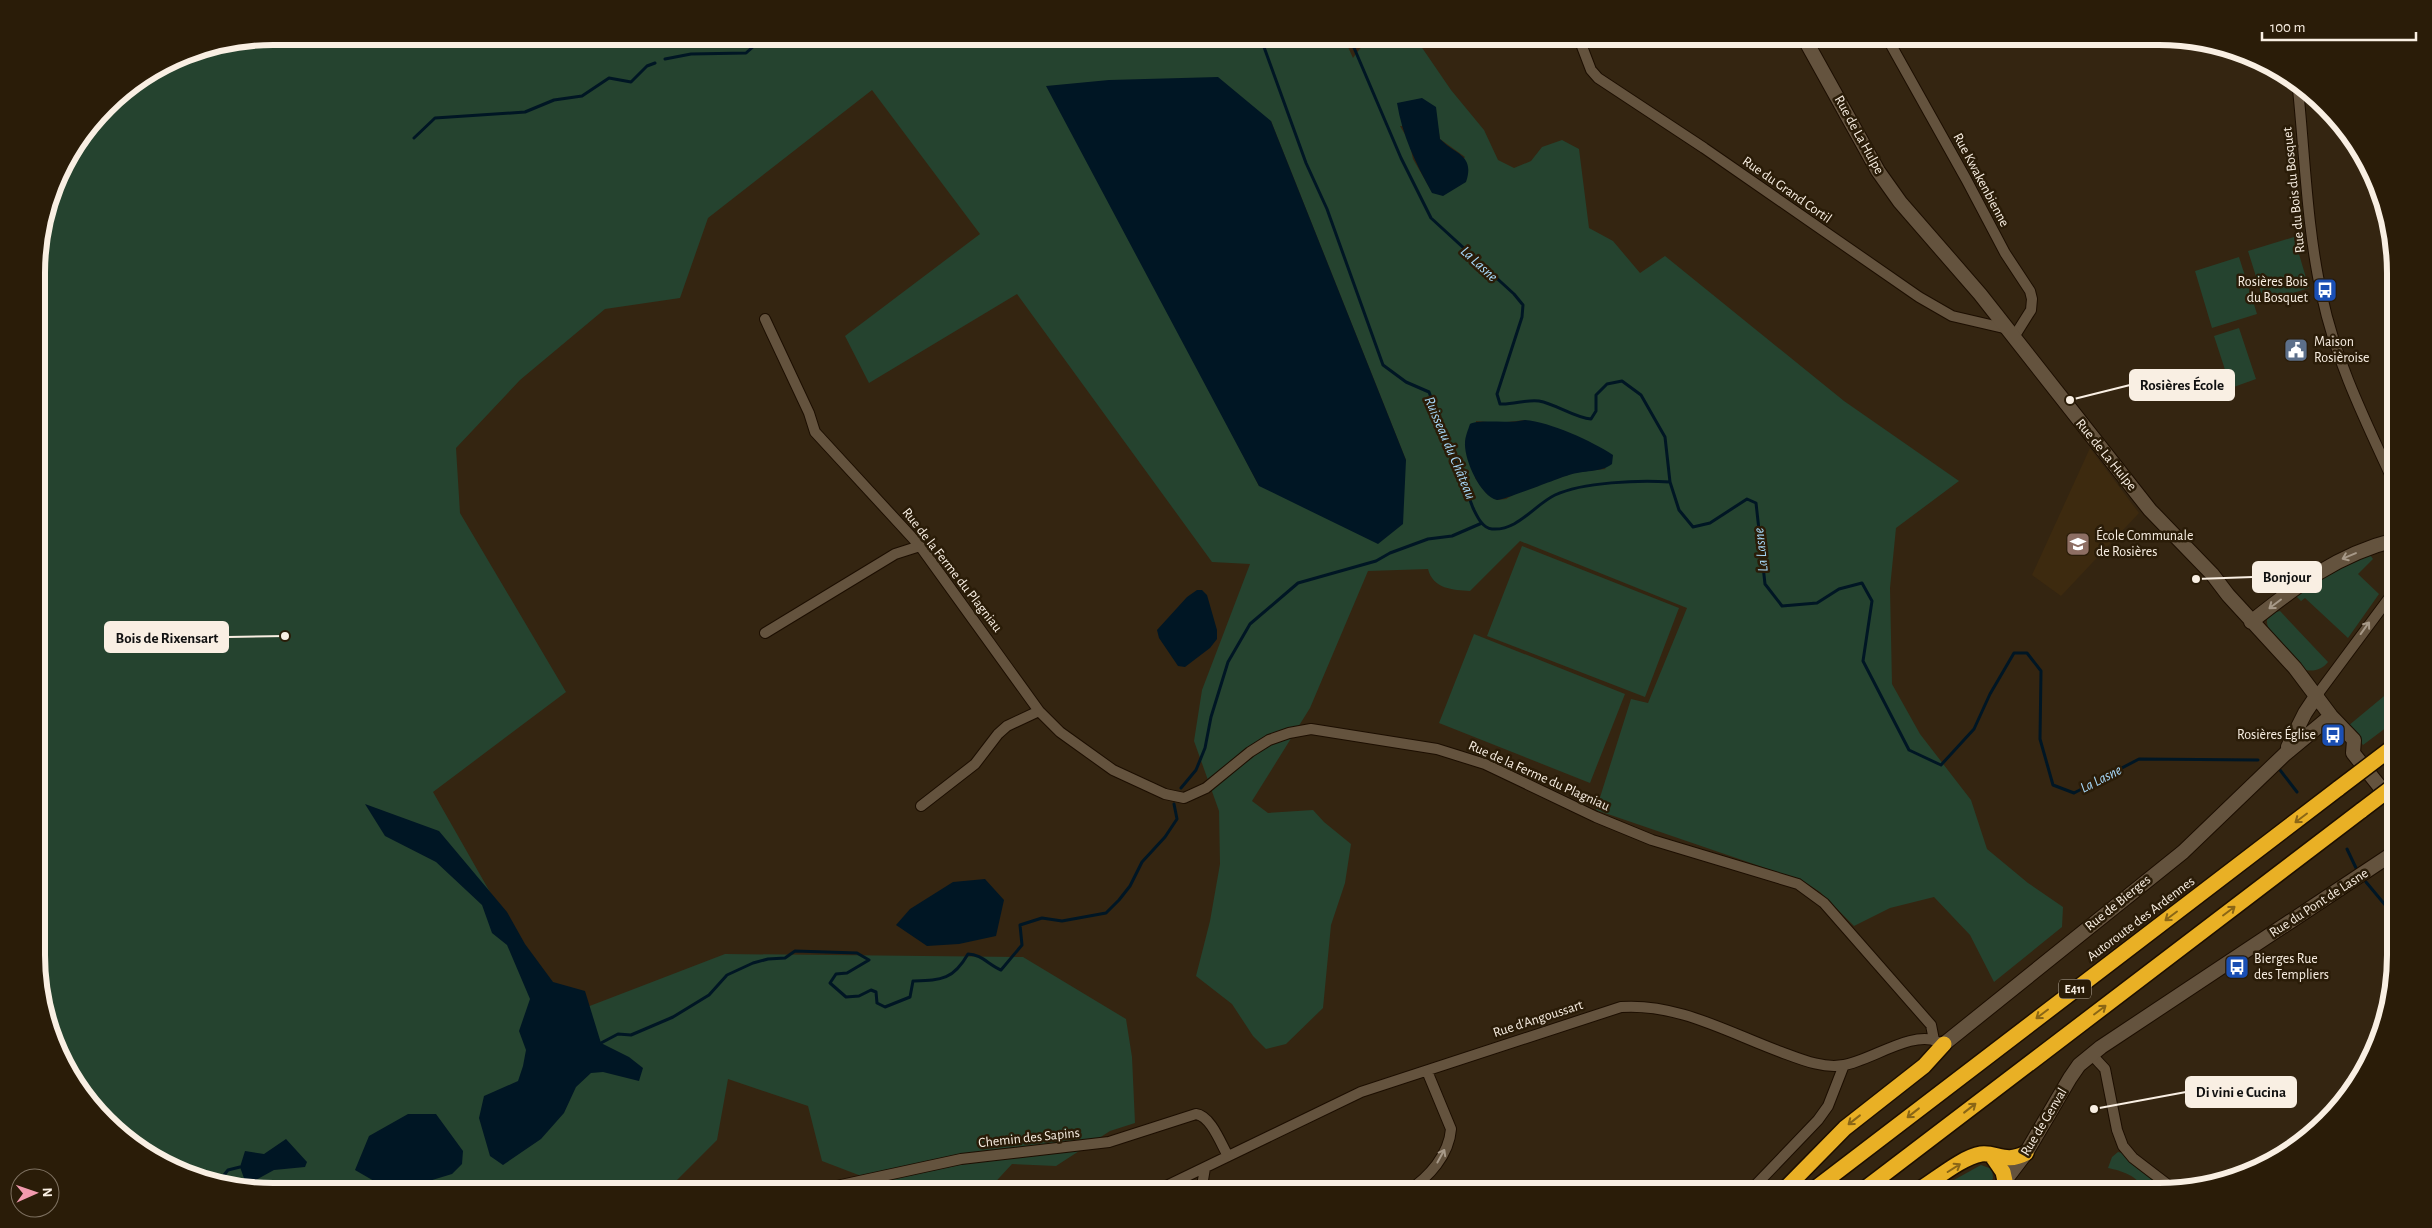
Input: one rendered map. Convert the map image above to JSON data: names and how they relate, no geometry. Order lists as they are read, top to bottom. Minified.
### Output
{"streets":{"highway":["Autoroute des Ardennes","E411"],"street":["Rue de La Hulpe","Rue Kwakenbienne","Rue du Grand Cortil","Rue du Bois du Bosquet","Rue de la Ferme du Plagniau","Rue de Bierges","Rue du Pont de Lasne","Rue d'Angoussart","Rue de Genval","Chemin des Sapins"]},"crossings":[["Rue de La Hulpe","Rue Kwakenbienne"],["Rue de La Hulpe","Rue du Grand Cortil"],["Rue de La Hulpe","Rue de Bierges"],["Rue Kwakenbienne","Rue du Grand Cortil"],["Rue de la Ferme du Plagniau","Rue de Bierges"],["Rue de la Ferme du Plagniau","Rue d'Angoussart"],["Rue de Bierges","Rue d'Angoussart"],["Rue du Pont de Lasne","Rue de Genval"],["Rue d'Angoussart","Chemin des Sapins"]],"water":["La Lasne","Ruisseau du Château"],"places":{"bus stop":["Rosières Bois du Bosquet","Rosières Église","Bierges Rue des Templiers"],"public building":["Maison Rosièroise"],"other":["Rosières École","Bonjour","Bois de Rixensart","Di vini e Cucina"],"school or university":["École Communale de Rosières"]},"scale_bar":"100 m","north":"right"}
